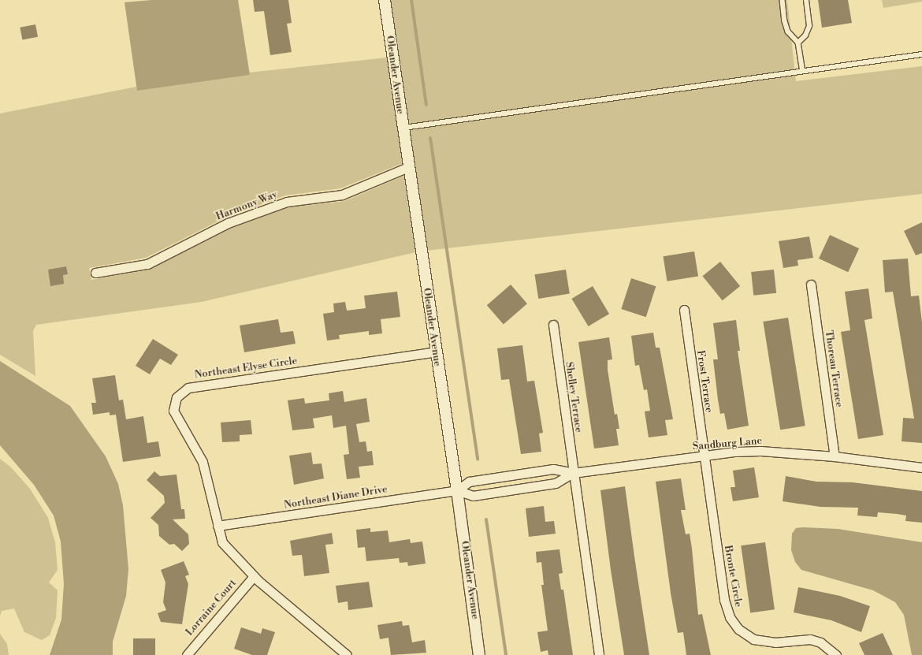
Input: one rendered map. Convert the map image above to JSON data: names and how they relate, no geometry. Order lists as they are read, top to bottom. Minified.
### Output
{"streets":{"street":["Oleander Avenue","Harmony Way","Northeast Elyse Circle","Thoreau Terrace","Frost Terrace","Shelley Terrace","Sandburg Lane","Northeast Diane Drive","Bronte Circle","Lorraine Court"]},"crossings":[["Oleander Avenue","Harmony Way"],["Oleander Avenue","Northeast Elyse Circle"],["Oleander Avenue","Sandburg Lane"],["Oleander Avenue","Northeast Diane Drive"],["Northeast Elyse Circle","Northeast Diane Drive"],["Northeast Elyse Circle","Lorraine Court"],["Thoreau Terrace","Sandburg Lane"],["Frost Terrace","Sandburg Lane"],["Frost Terrace","Bronte Circle"],["Shelley Terrace","Sandburg Lane"],["Sandburg Lane","Northeast Diane Drive"],["Sandburg Lane","Bronte Circle"]]}
